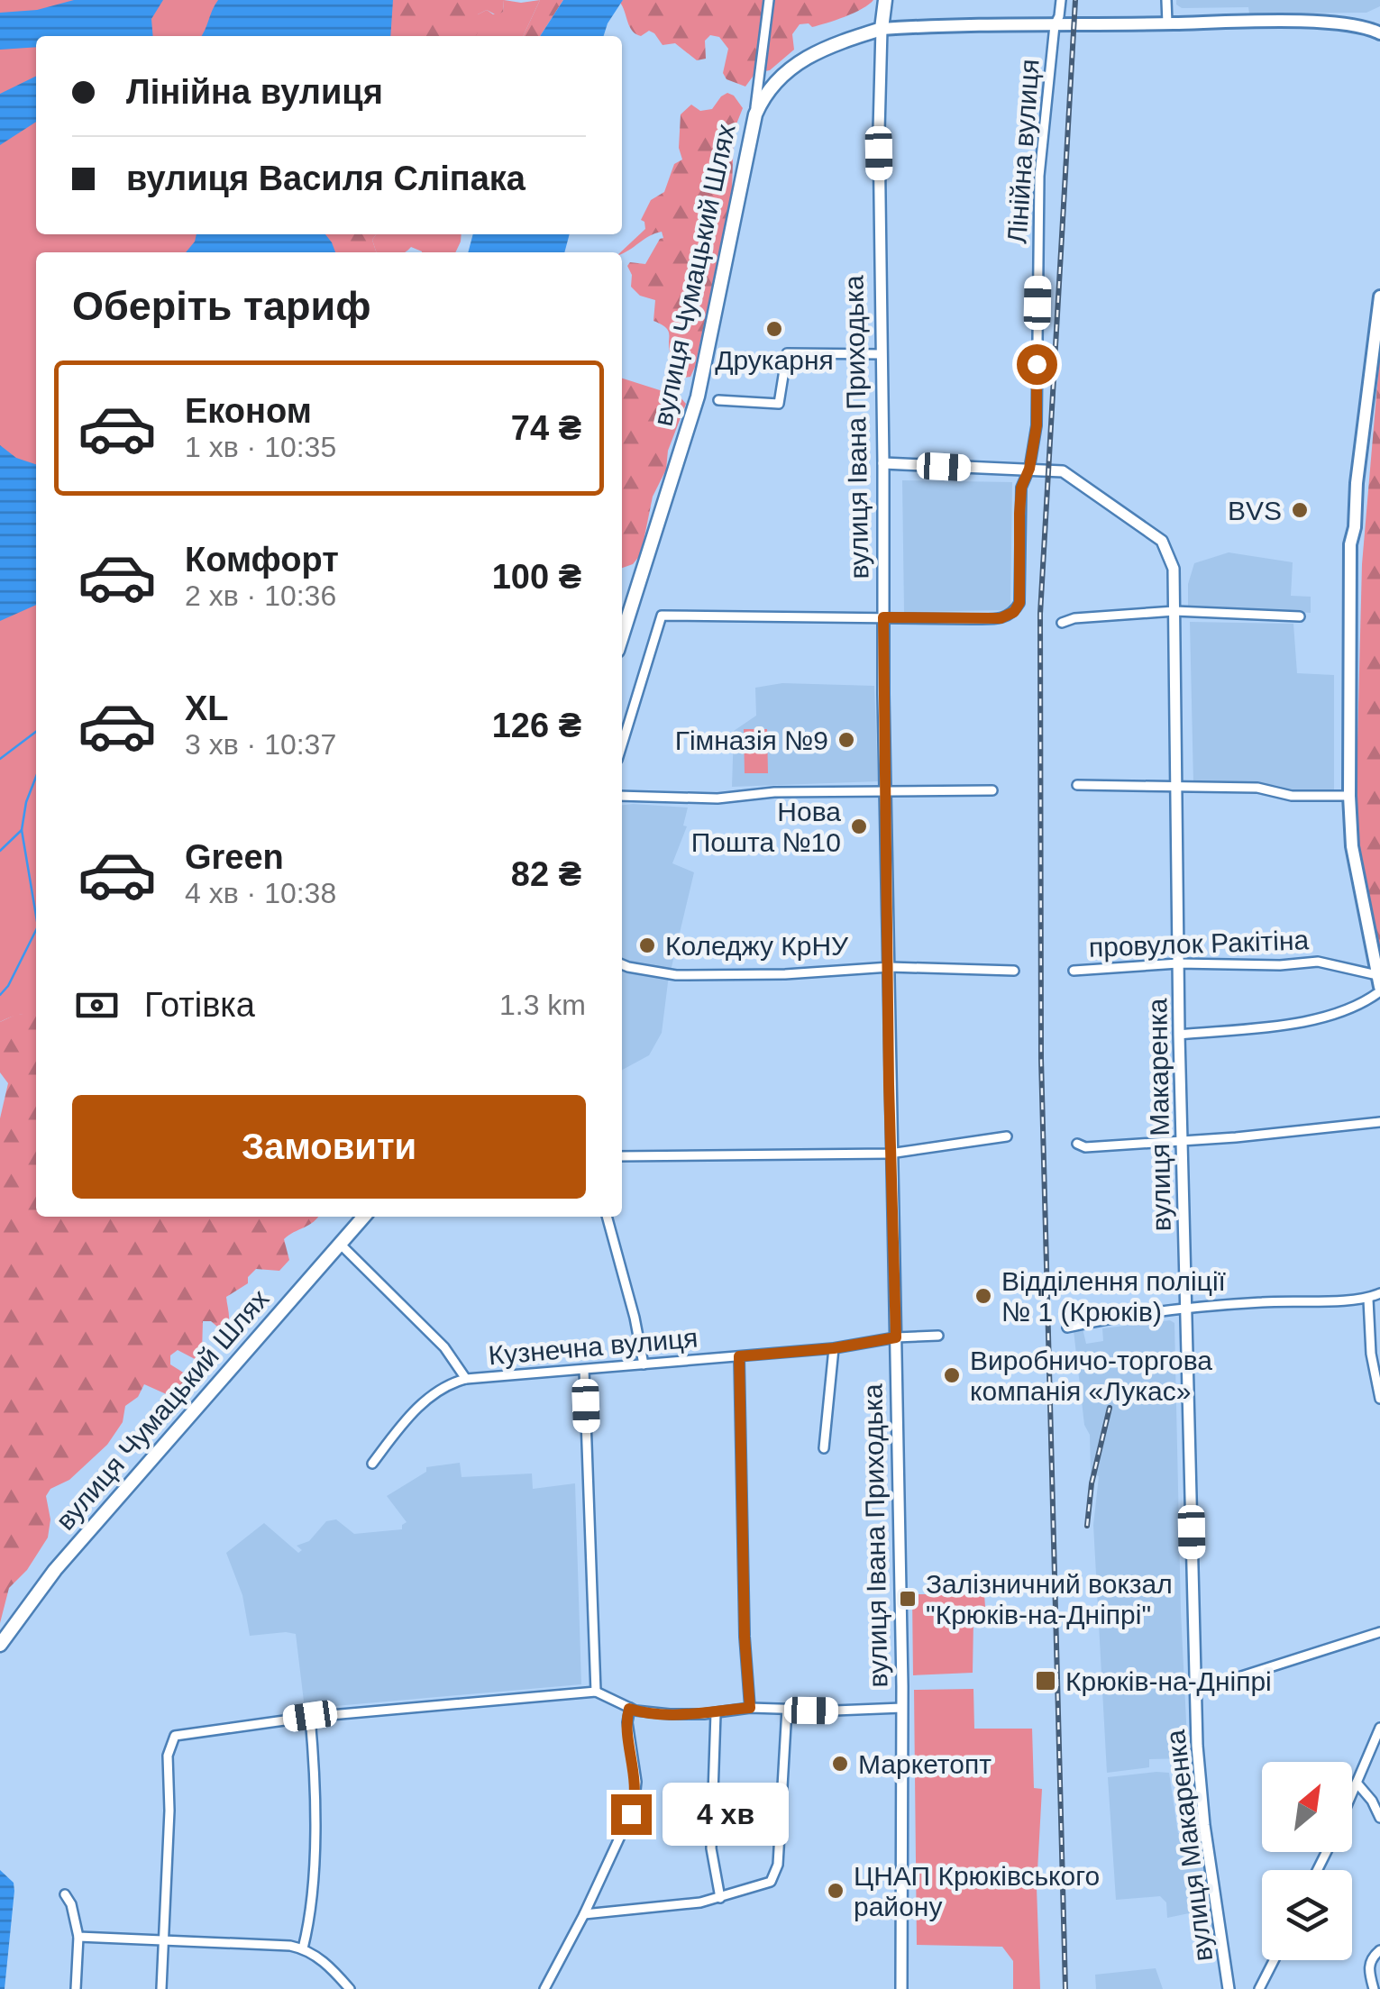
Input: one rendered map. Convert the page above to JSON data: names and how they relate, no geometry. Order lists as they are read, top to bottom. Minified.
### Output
{"streets":{"highway":["вулиця Чумацький Шлях","вулиця Івана Приходька"],"main road":["вулиця Макаренка"],"street":["Лінійна вулиця","провулок Ракітіна","Кузнечна вулиця"]},"crossings":[["Лінійна вулиця","вулиця Івана Приходька"],["Лінійна вулиця","вулиця Макаренка"],["вулиця Чумацький Шлях","вулиця Івана Приходька"],["вулиця Чумацький Шлях","Кузнечна вулиця"],["вулиця Івана Приходька","вулиця Макаренка"],["вулиця Івана Приходька","Кузнечна вулиця"],["провулок Ракітіна","вулиця Макаренка"]],"places":{"other":["Друкарня","BVS","Гімназія №9","Нова Пошта №10","Коледжу КрНУ","Відділення поліції № 1 (Крюків)","Виробничо-торгова компанія «Лукас»","Маркетопт","ЦНАП Крюківського району"],"transit":["Залізничний вокзал \"Крюкiв-на-Днiпрi\"","Крюків-на-Дніпрі"]},"north":"top right","page":{"banner":["Лінійна вулиця","вулиця Василя Сліпака"],"heading":"Оберіть тариф","list":[{"name":"Економ","note":"1 хв · 10:35","value":"74 ₴"},{"name":"Комфорт","note":"2 хв · 10:36","value":"100 ₴"},{"name":"XL","note":"3 хв · 10:37","value":"126 ₴"},{"name":"Green","note":"4 хв · 10:38","value":"82 ₴"}],"pay":["Готівка","1.3 km"],"buttons":"Замовити","bubble":"4 хв"}}
